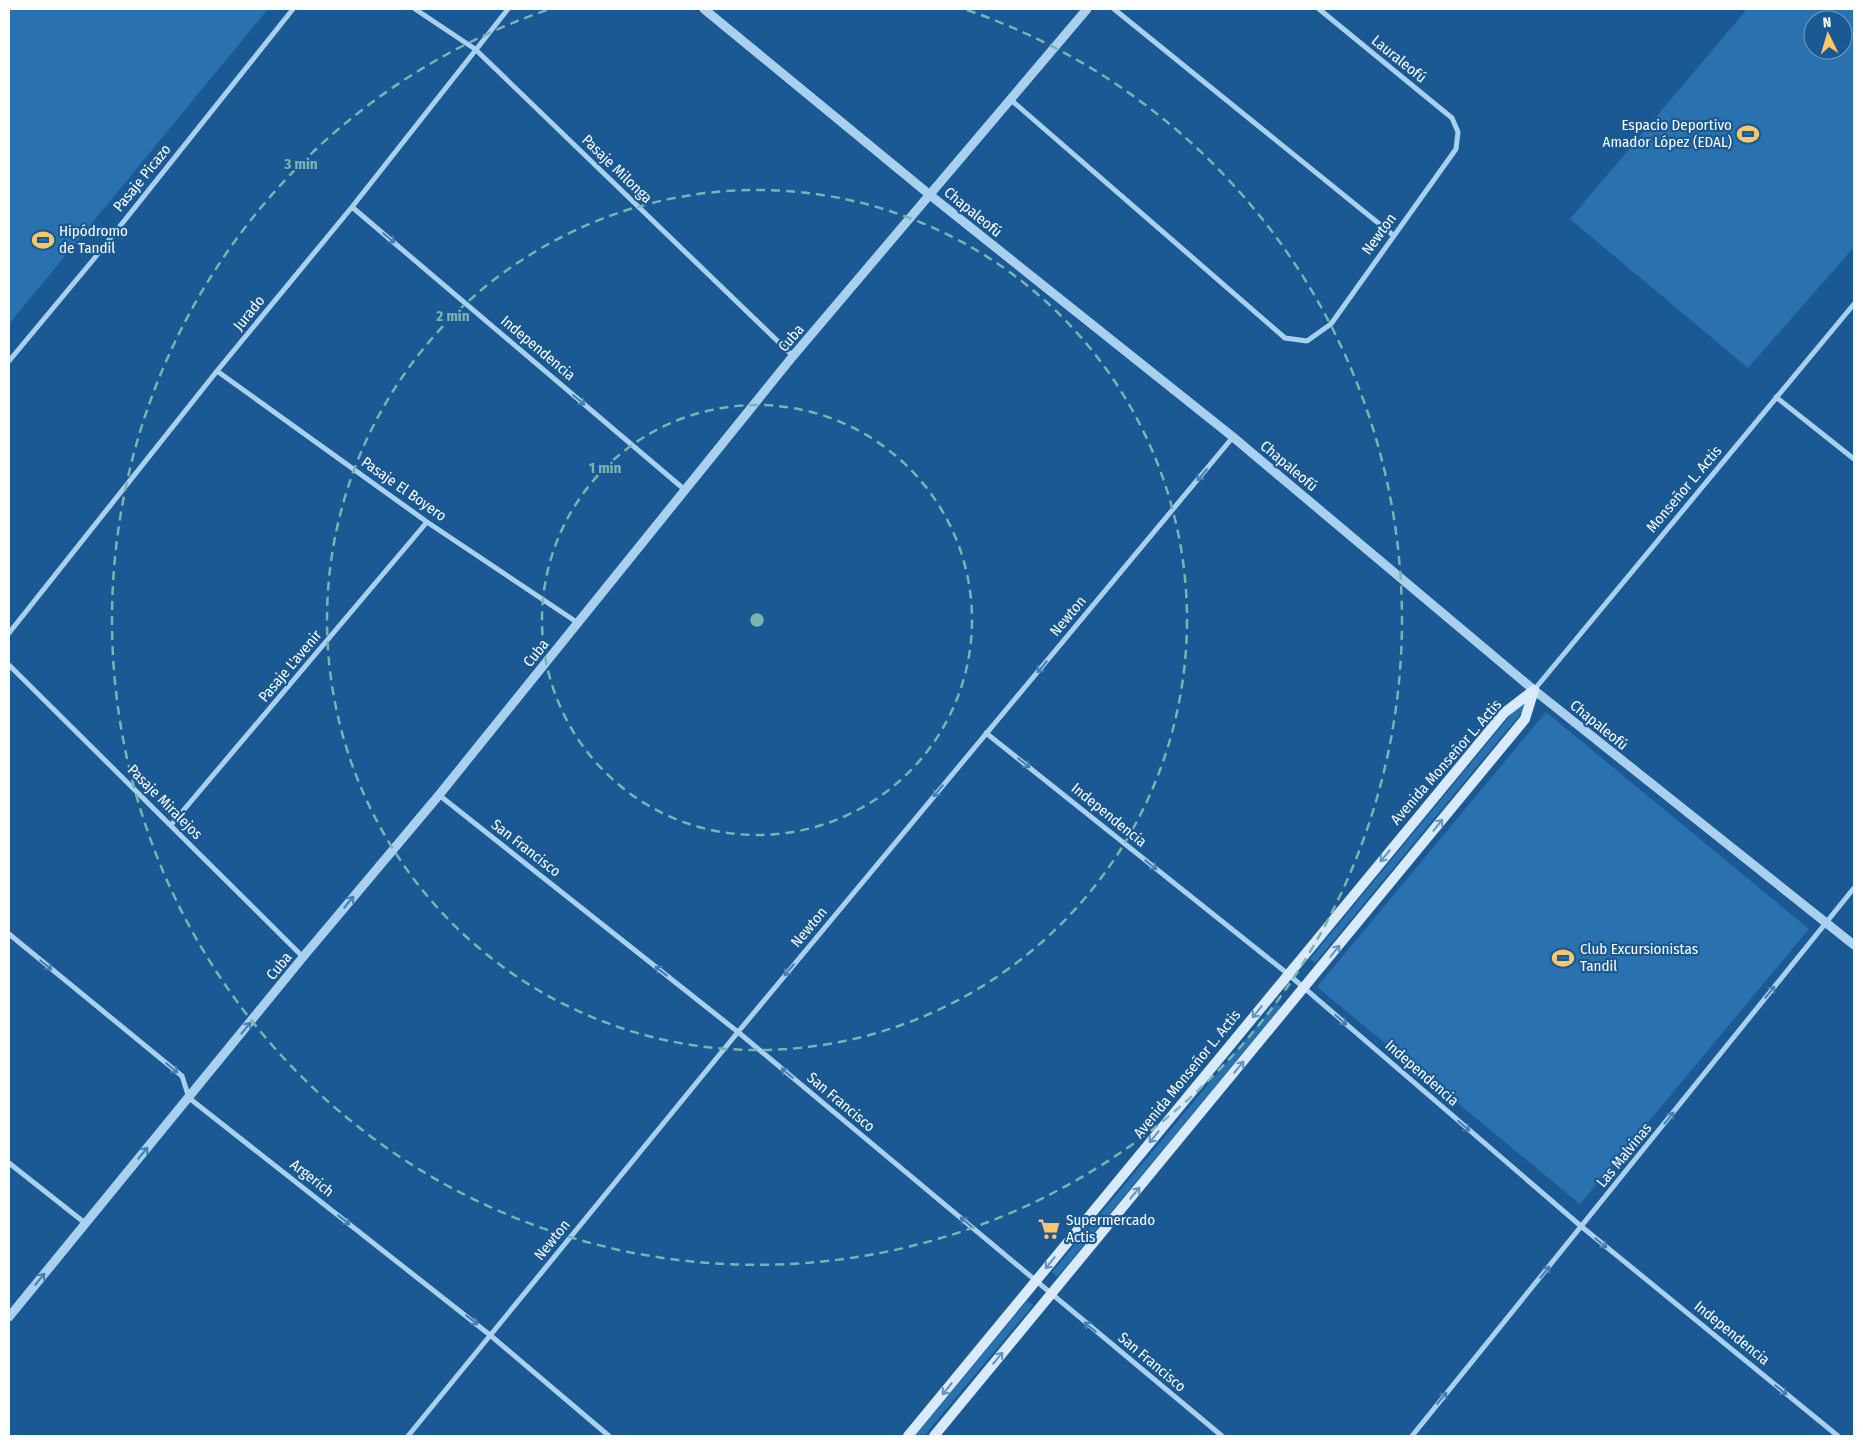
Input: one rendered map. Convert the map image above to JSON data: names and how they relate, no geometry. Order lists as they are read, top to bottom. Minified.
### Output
{"streets":{"main road":["Avenida Monseñor L. Actis"],"street":["Lauraleofú","Pasaje Milonga","Pasaje Picazo","Chapaleofú","Newton","Jurado","Cuba","Independencia","Pasaje El Boyero","Monseñor L. Actis","Pasaje L'avenir","Pasaje Miralejos","San Francisco","Las Malvinas","Argerich"]},"crossings":[["Lauraleofú","Newton"],["Pasaje Milonga","Jurado"],["Pasaje Milonga","Cuba"],["Chapaleofú","Newton"],["Chapaleofú","Cuba"],["Chapaleofú","Monseñor L. Actis"],["Chapaleofú","Avenida Monseñor L. Actis"],["Chapaleofú","Las Malvinas"],["Newton","Cuba"],["Newton","Independencia"],["Newton","San Francisco"],["Newton","Argerich"],["Jurado","Independencia"],["Jurado","Pasaje El Boyero"],["Cuba","Independencia"],["Cuba","Pasaje El Boyero"],["Cuba","Pasaje Miralejos"],["Cuba","San Francisco"],["Cuba","Argerich"],["Independencia","Avenida Monseñor L. Actis"],["Independencia","Las Malvinas"],["Pasaje El Boyero","Pasaje L'avenir"],["Monseñor L. Actis","Avenida Monseñor L. Actis"],["Pasaje L'avenir","Pasaje Miralejos"],["Avenida Monseñor L. Actis","San Francisco"]],"one_way":["Newton","Cuba","Independencia","San Francisco","Las Malvinas","Argerich"],"places":{"sports":["Espacio Deportivo Amador López (EDAL)","Hipódromo de Tandil","Club Excursionistas Tandil"],"supermarket":["Supermercado Actis"]},"north":"top","rings":["3 min","2 min","1 min"]}
